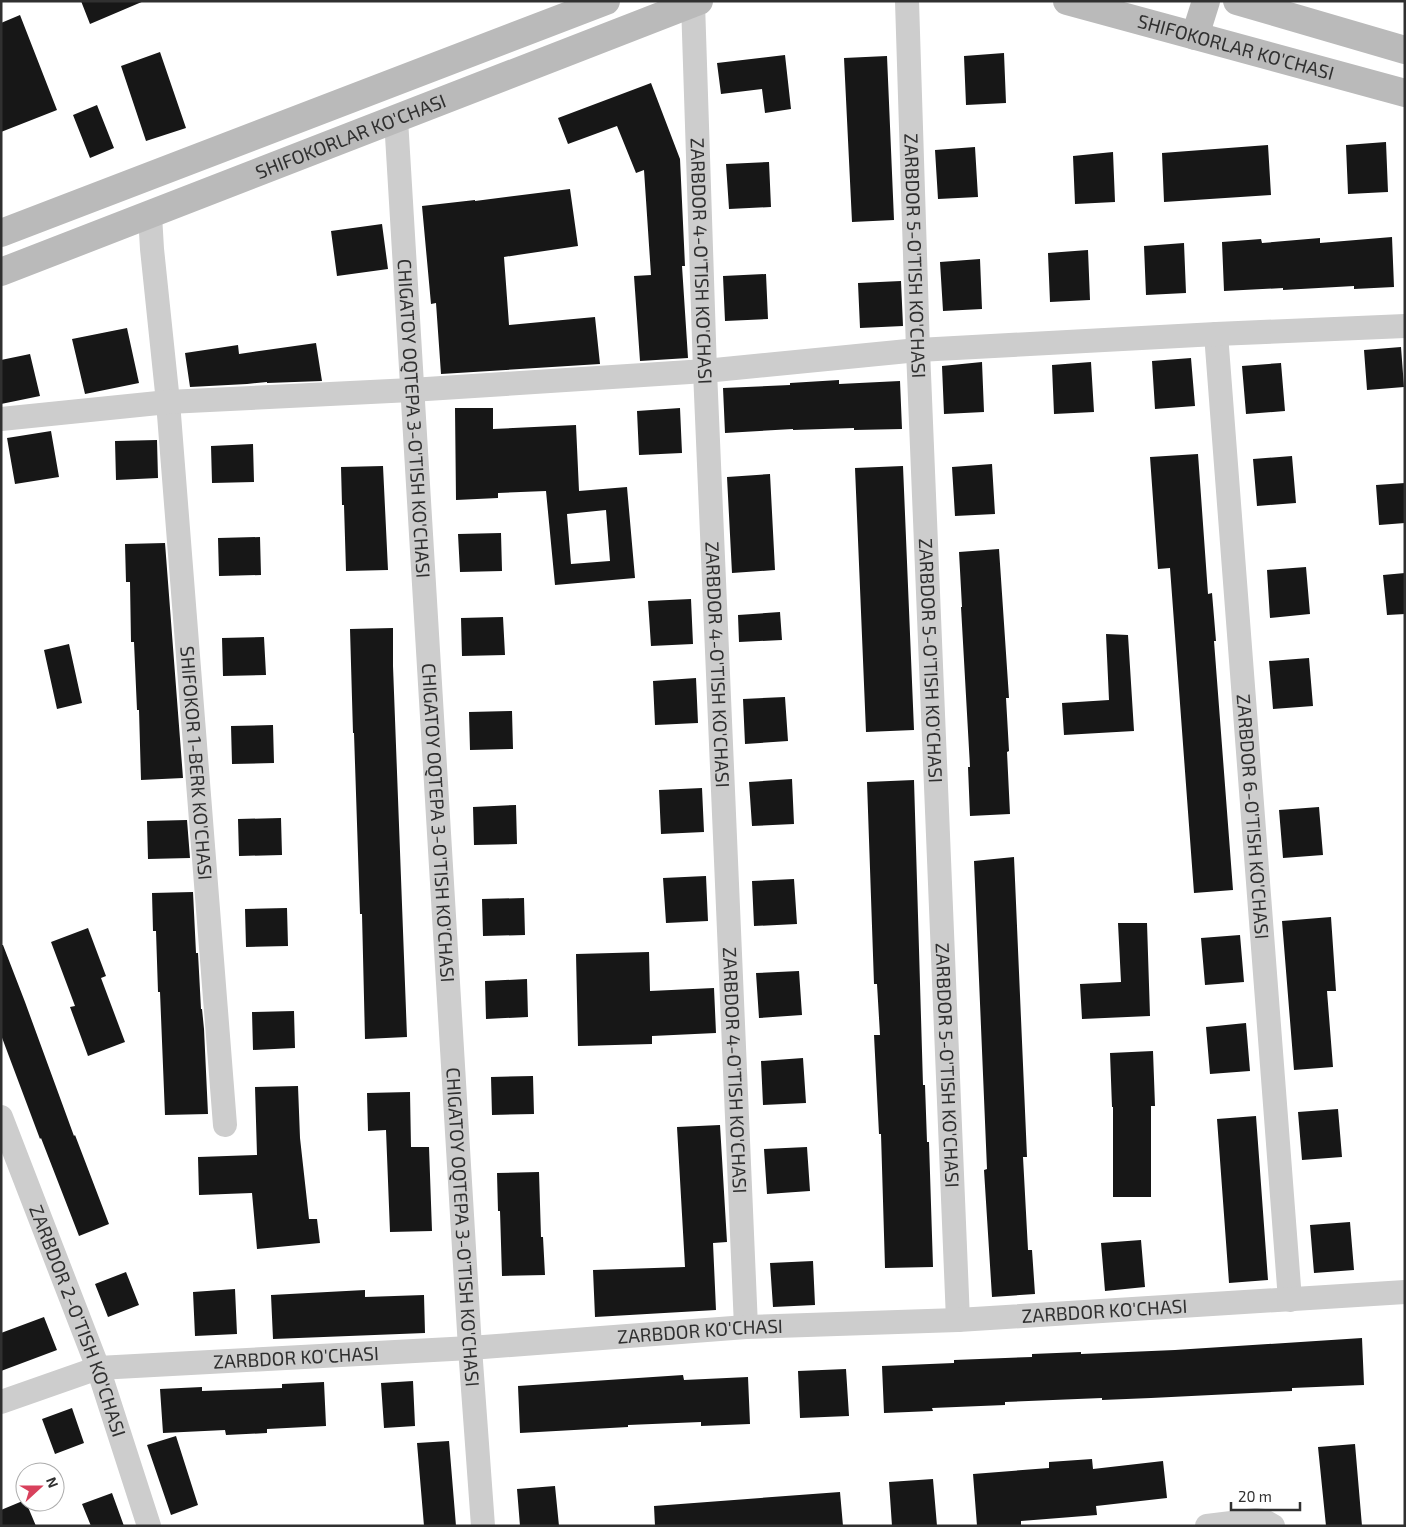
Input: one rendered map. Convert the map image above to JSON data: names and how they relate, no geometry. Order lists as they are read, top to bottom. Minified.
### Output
{"streets":{"main road":["SHIFOKORLAR KO'CHASI"],"street":["ZARBDOR 5-O'TISH KO'CHASI","ZARBDOR 4-O'TISH KO'CHASI","CHIGATOY OQTEPA 3-O'TISH KO'CHASI","SHIFOKOR 1-BERK KO'CHASI","ZARBDOR 6-O'TISH KO'CHASI","ZARBDOR KO'CHASI","ZARBDOR 2-O'TISH KO'CHASI"]},"crossings":[["SHIFOKORLAR KO'CHASI","ZARBDOR 4-O'TISH KO'CHASI"],["SHIFOKORLAR KO'CHASI","CHIGATOY OQTEPA 3-O'TISH KO'CHASI"],["SHIFOKORLAR KO'CHASI","SHIFOKOR 1-BERK KO'CHASI"],["ZARBDOR 5-O'TISH KO'CHASI","ZARBDOR KO'CHASI"],["ZARBDOR 4-O'TISH KO'CHASI","ZARBDOR KO'CHASI"],["CHIGATOY OQTEPA 3-O'TISH KO'CHASI","ZARBDOR KO'CHASI"],["ZARBDOR 6-O'TISH KO'CHASI","ZARBDOR KO'CHASI"],["ZARBDOR KO'CHASI","ZARBDOR 2-O'TISH KO'CHASI"]],"scale_bar":"20 m","north":"right"}
